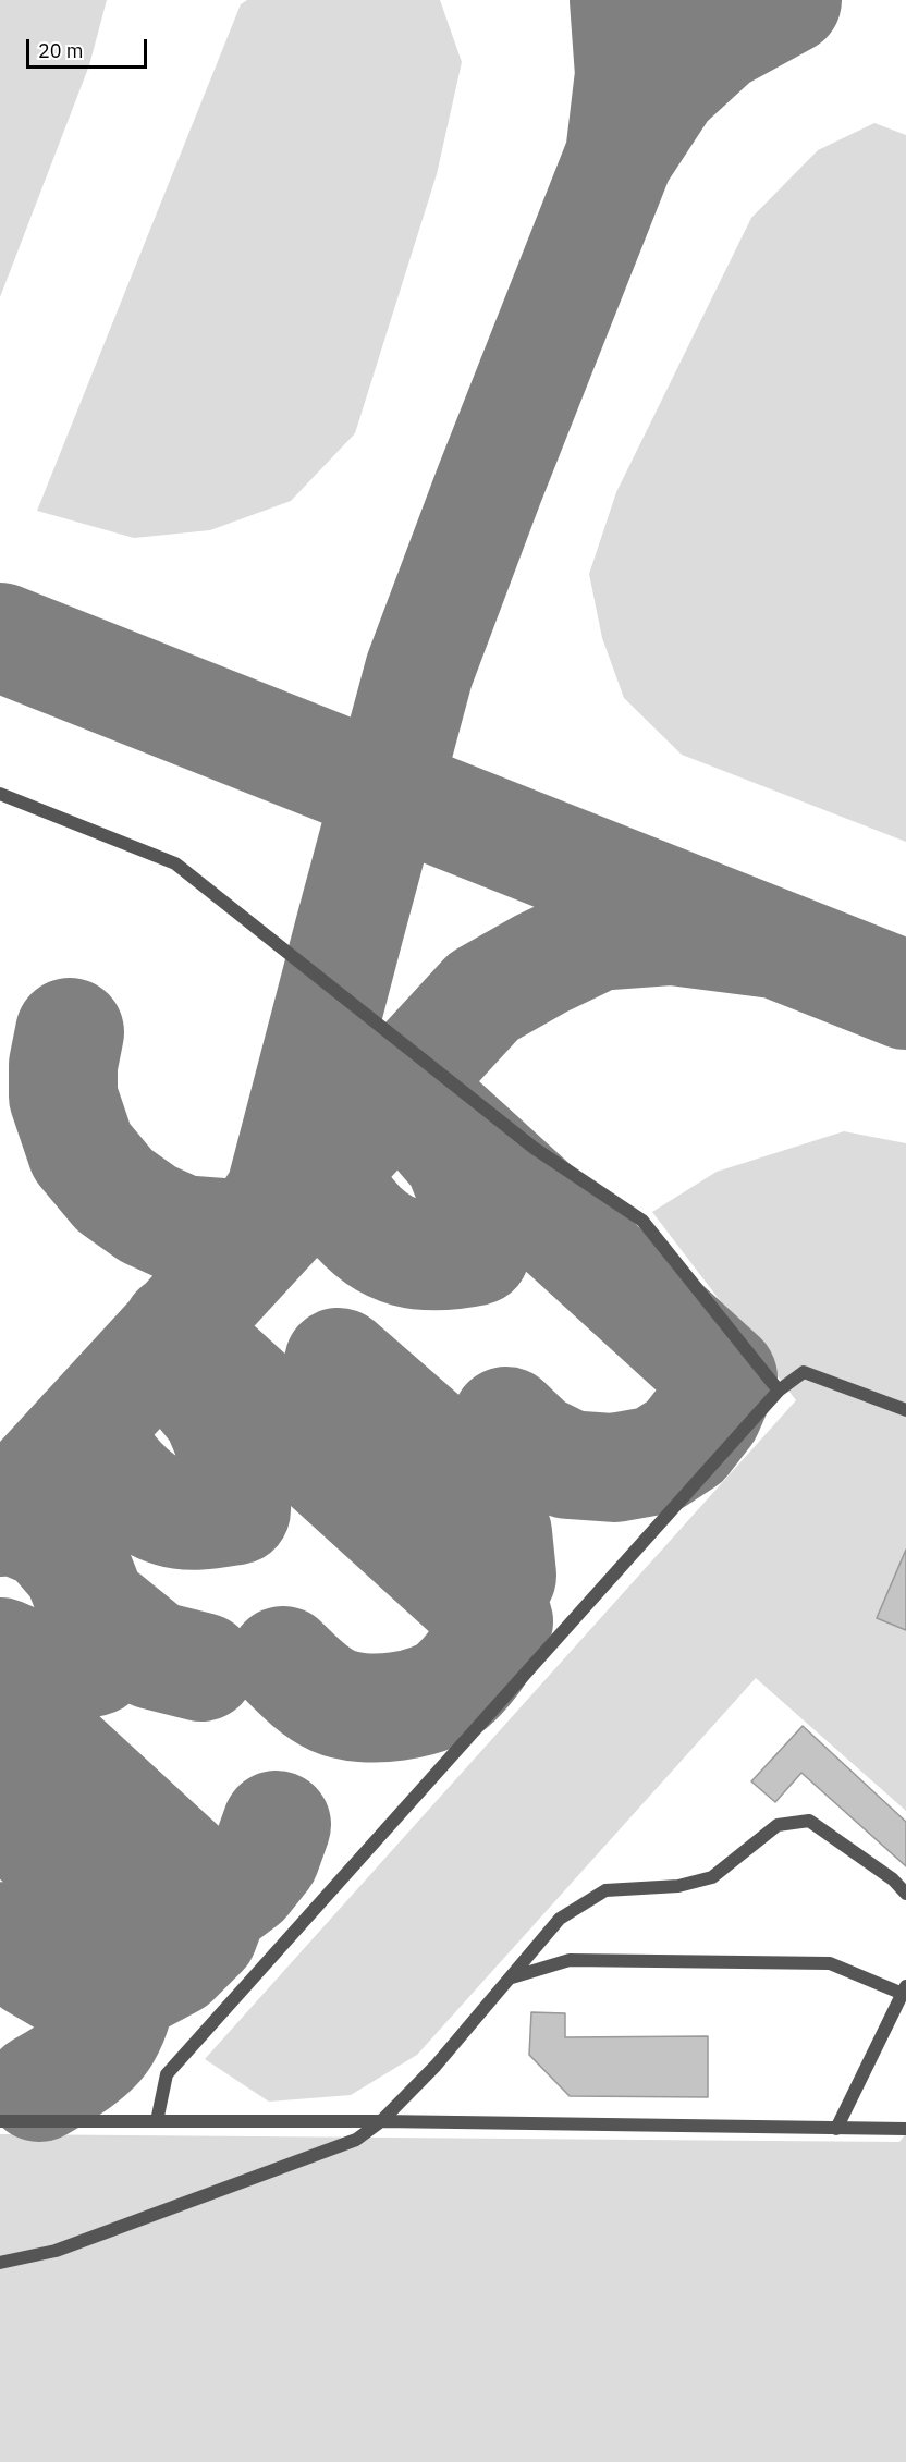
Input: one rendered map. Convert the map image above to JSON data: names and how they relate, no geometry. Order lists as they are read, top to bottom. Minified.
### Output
{"scale_bar":"20 m"}
